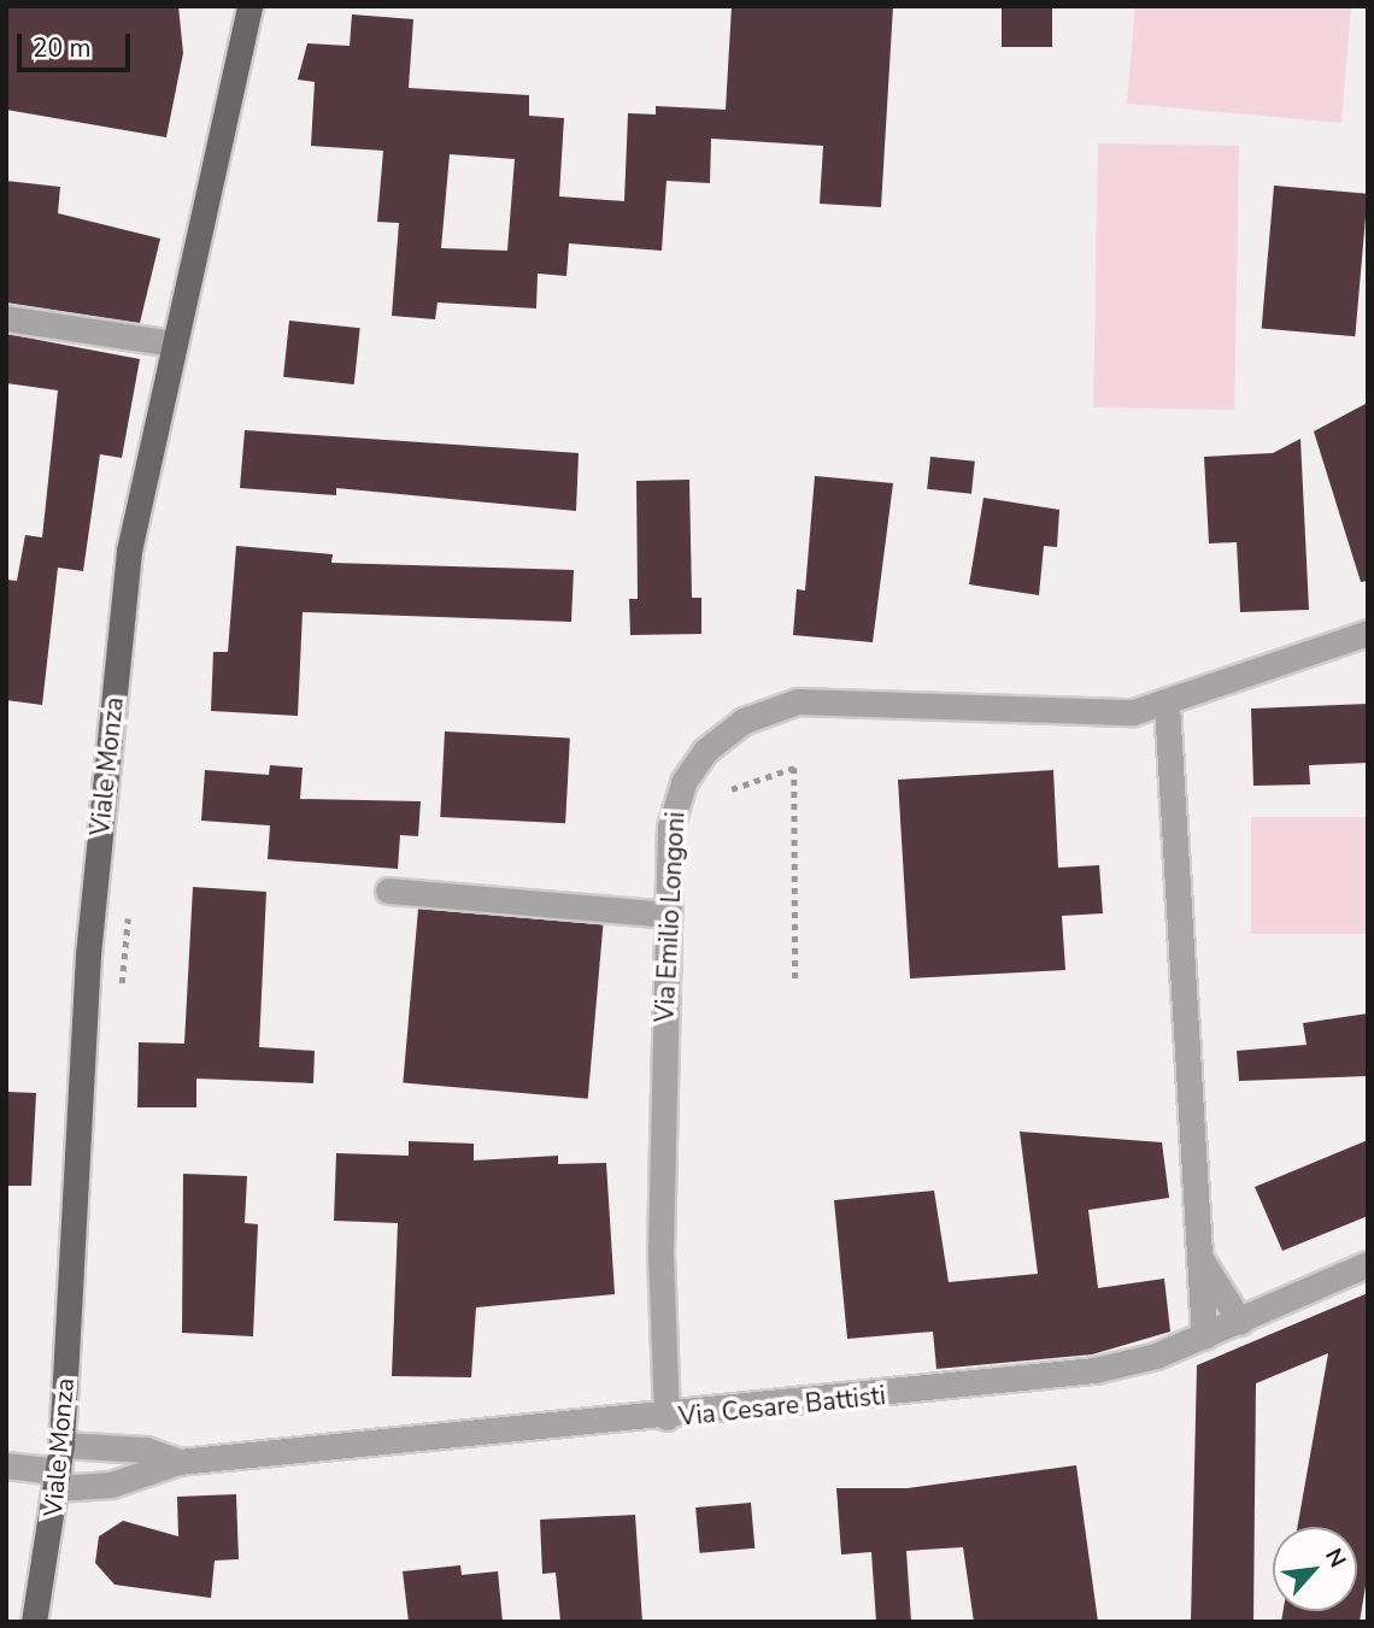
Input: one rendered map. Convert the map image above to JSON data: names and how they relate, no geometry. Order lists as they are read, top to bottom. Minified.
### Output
{"streets":{"main road":["Viale Monza"],"street":["Via Emilio Longoni","Via Cesare Battisti"]},"crossings":[["Viale Monza","Via Cesare Battisti"],["Via Emilio Longoni","Via Cesare Battisti"]],"scale_bar":"20 m","north":"top right"}
